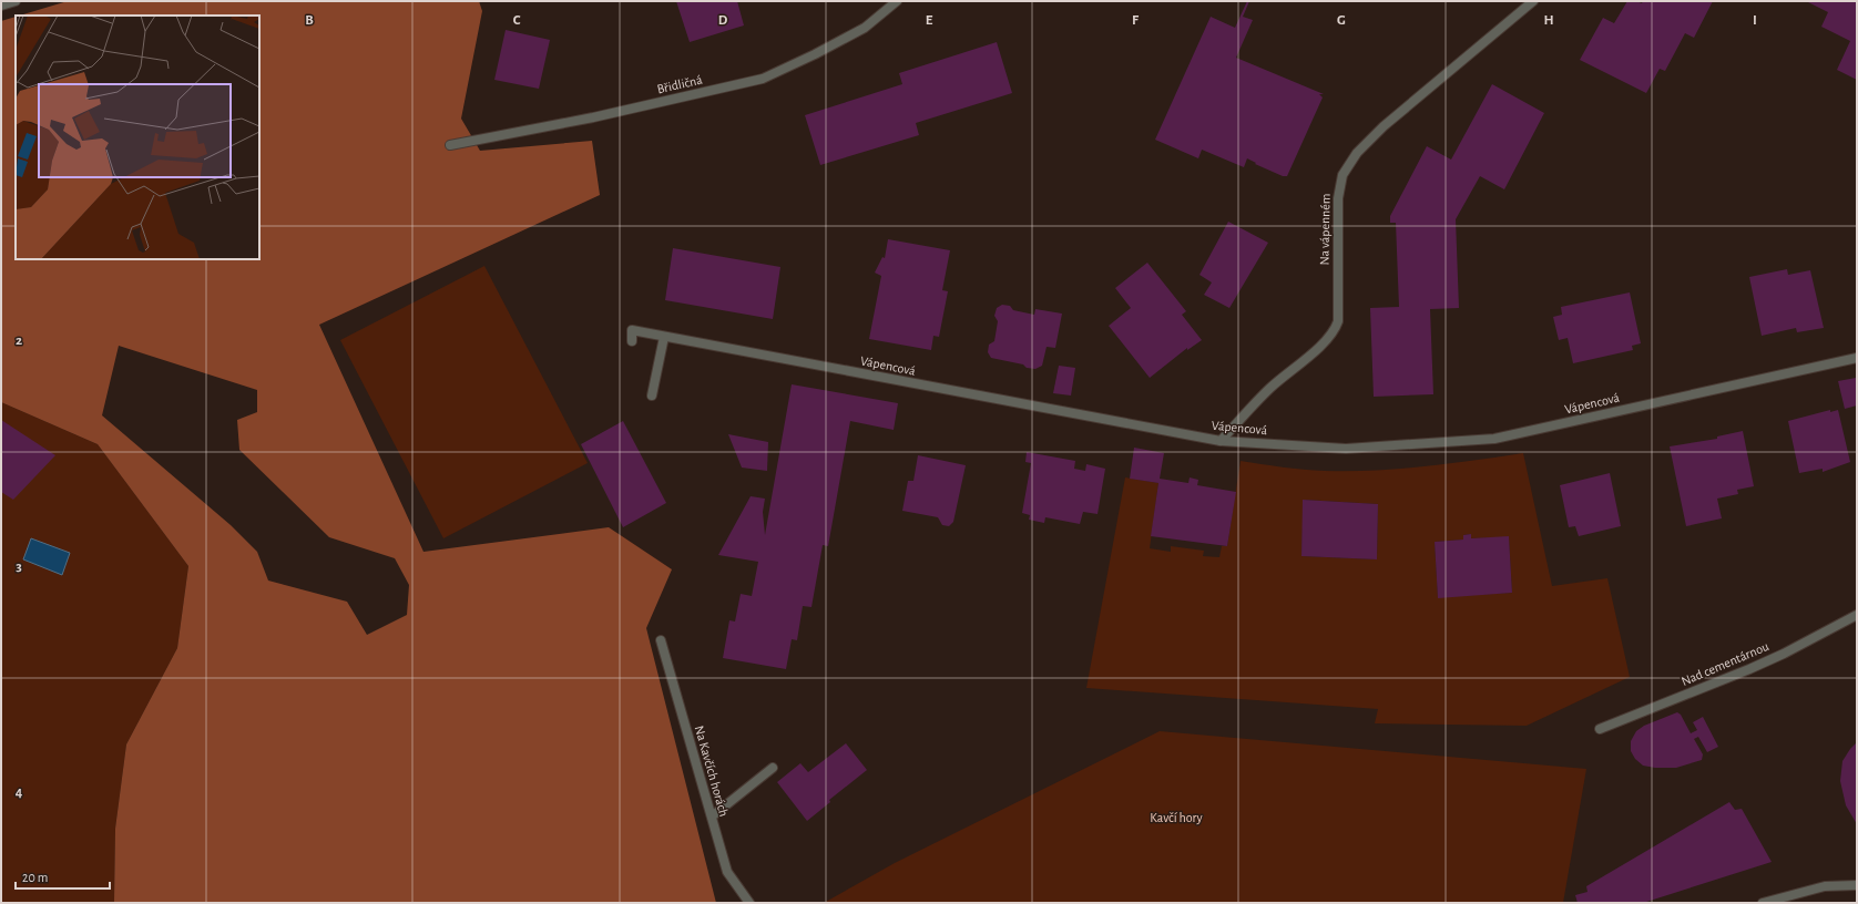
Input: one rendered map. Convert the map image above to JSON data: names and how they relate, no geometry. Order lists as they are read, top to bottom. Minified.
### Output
{"streets":{"street":["Břidličná","Na vápenném","Vápencová","Nad cementárnou","Na Kavčích horách"]},"crossings":[["Na vápenném","Vápencová"]],"parks":["Kavčí hory"],"scale_bar":"20 m","grid":{"columns":["B","C","D","E","F","G","H","I"],"rows":["2","3","4"]}}
